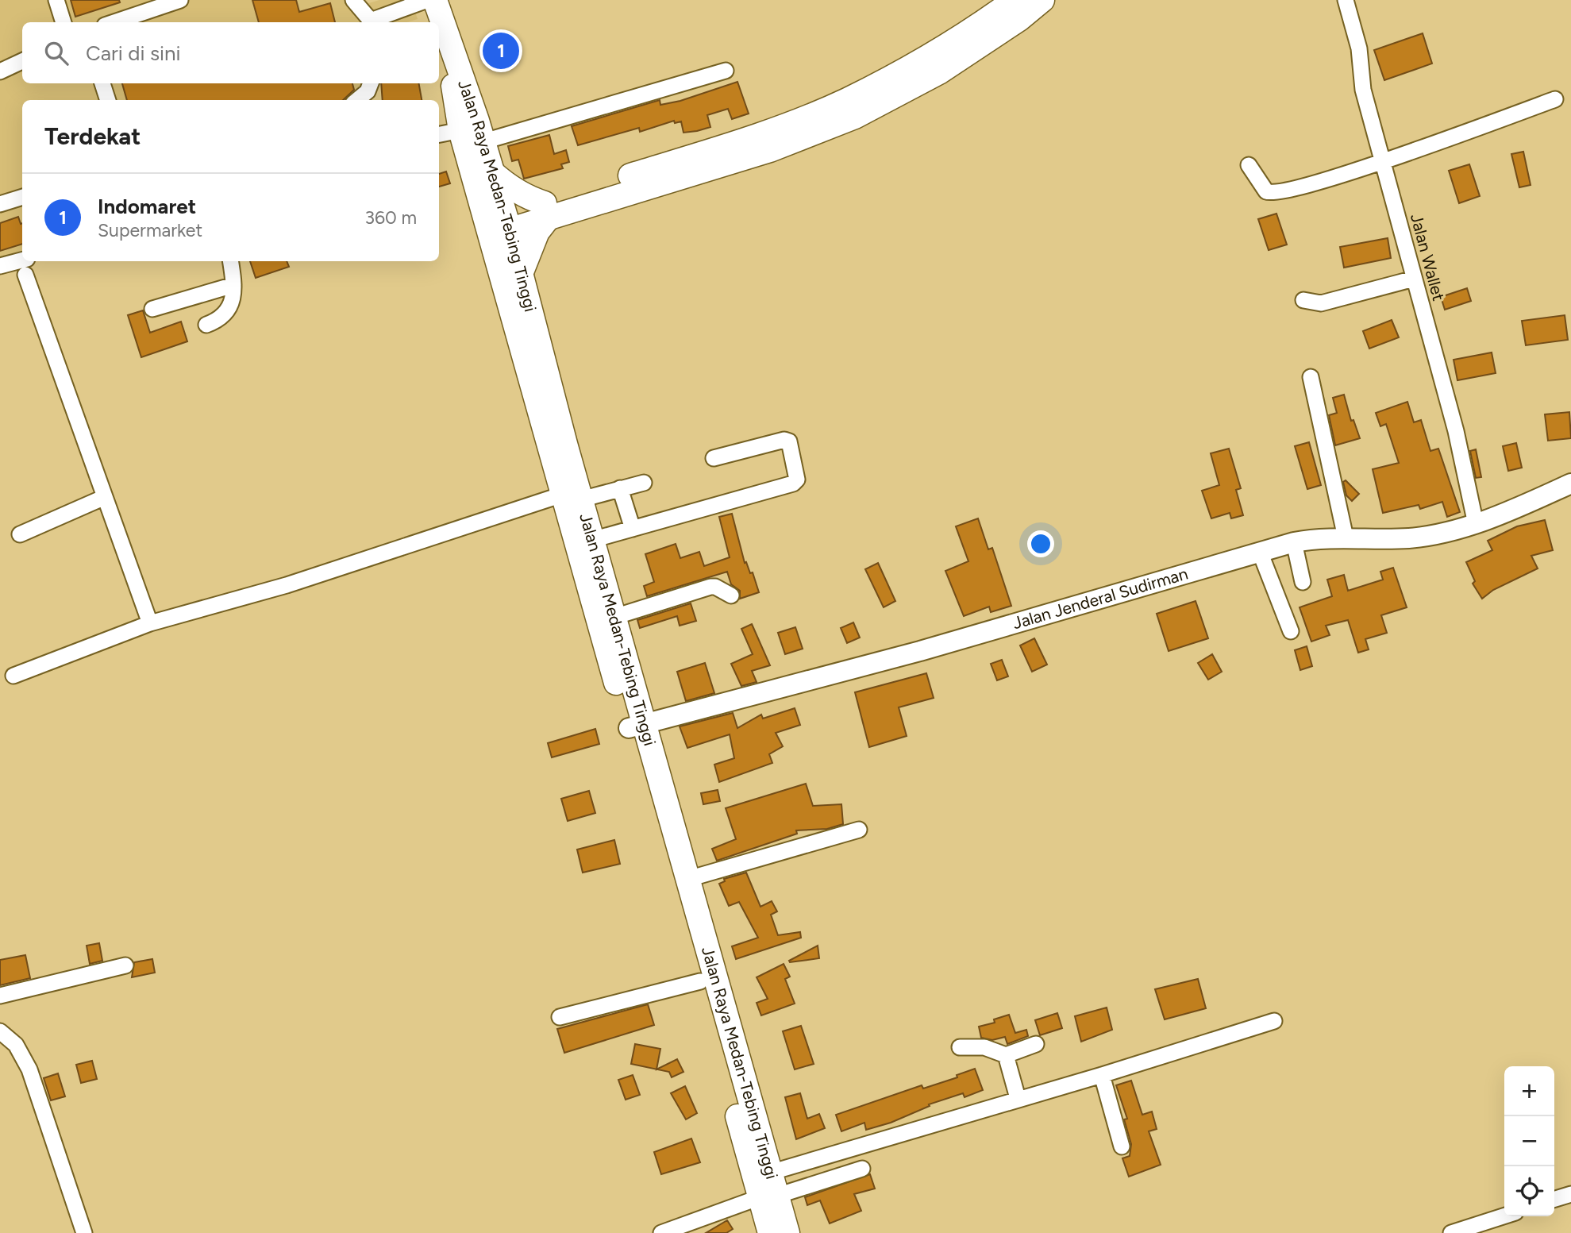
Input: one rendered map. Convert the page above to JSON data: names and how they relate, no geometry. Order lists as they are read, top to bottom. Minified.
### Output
{"streets":{"highway":["Jalan Raya Medan-Tebing Tinggi"],"main road":["Jalan Jenderal Sudirman"],"street":["Jalan Wallet"]},"crossings":[["Jalan Raya Medan-Tebing Tinggi","Jalan Jenderal Sudirman"],["Jalan Wallet","Jalan Jenderal Sudirman"]],"page":{"search":"Cari di sini","pins":"1","heading":"Terdekat","list":[{"mark":"1","name":"Indomaret","note":"Supermarket","value":"360 m"}],"map_buttons":["+","−"]}}
